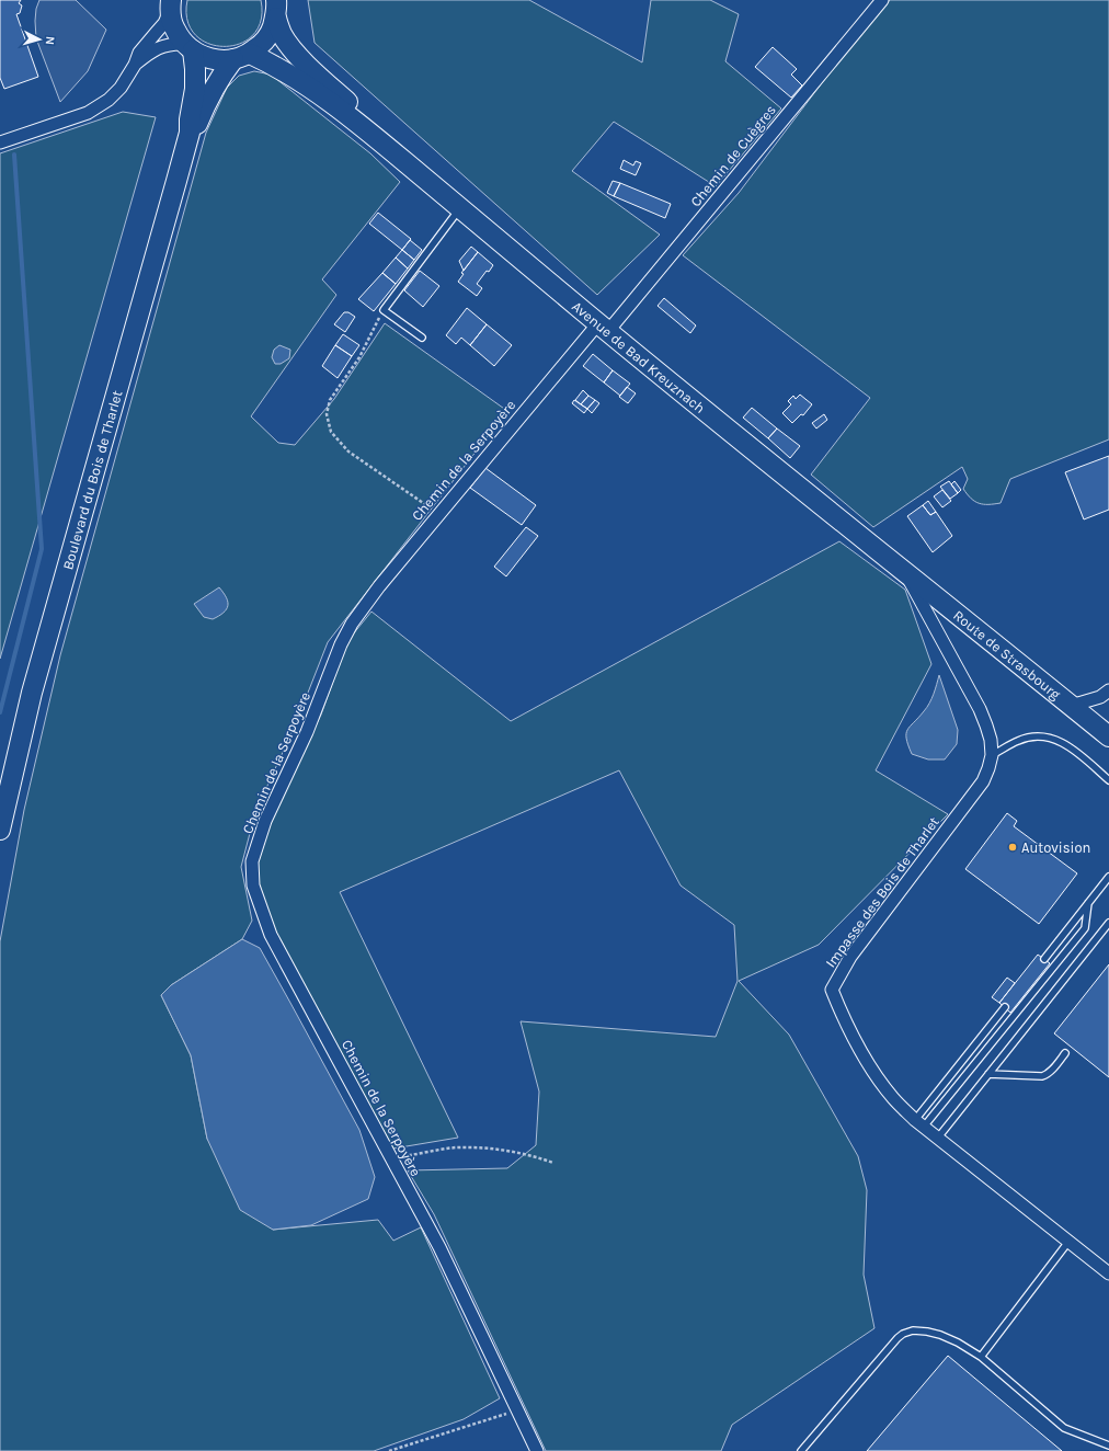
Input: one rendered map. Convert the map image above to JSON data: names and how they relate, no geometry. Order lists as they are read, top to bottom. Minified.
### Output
{"streets":{"main road":["Avenue de Bad Kreuznach","Boulevard du Bois de Tharlet","Route de Strasbourg"],"street":["Chemin de Cuègres","Chemin de la Serpoyère","Impasse des Bois de Tharlet"]},"crossings":[["Chemin de Cuègres","Avenue de Bad Kreuznach"],["Chemin de Cuègres","Chemin de la Serpoyère"],["Avenue de Bad Kreuznach","Chemin de la Serpoyère"],["Avenue de Bad Kreuznach","Boulevard du Bois de Tharlet"],["Avenue de Bad Kreuznach","Route de Strasbourg"],["Avenue de Bad Kreuznach","Impasse des Bois de Tharlet"],["Route de Strasbourg","Impasse des Bois de Tharlet"]],"places":["Autovision"],"north":"right"}
